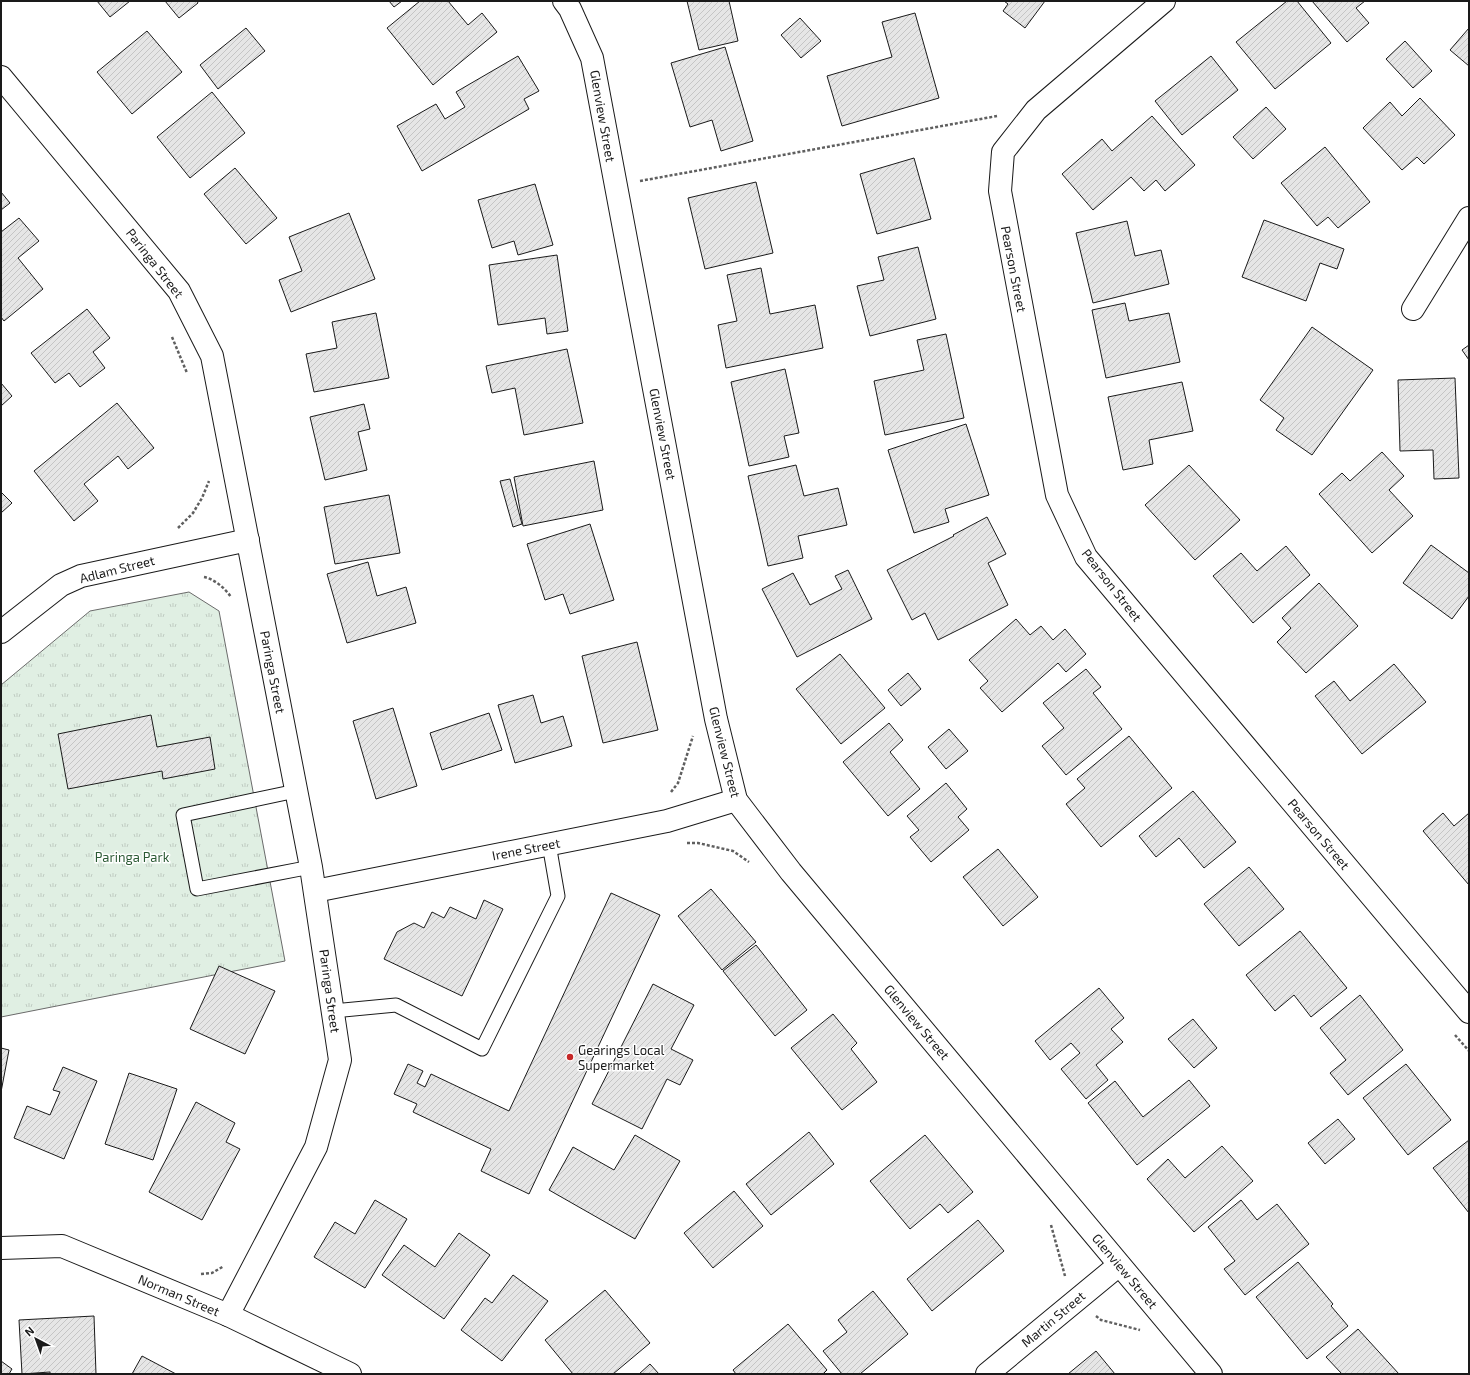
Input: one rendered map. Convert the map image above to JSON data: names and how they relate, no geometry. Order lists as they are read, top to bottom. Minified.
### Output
{"streets":{"street":["Glenview Street","Paringa Street","Pearson Street","Adlam Street","Irene Street","Norman Street","Martin Street"]},"crossings":[["Glenview Street","Irene Street"],["Glenview Street","Martin Street"],["Paringa Street","Adlam Street"],["Paringa Street","Irene Street"],["Paringa Street","Norman Street"]],"parks":["Paringa Park"],"places":["Gearings Local Supermarket"],"north":"top left"}
